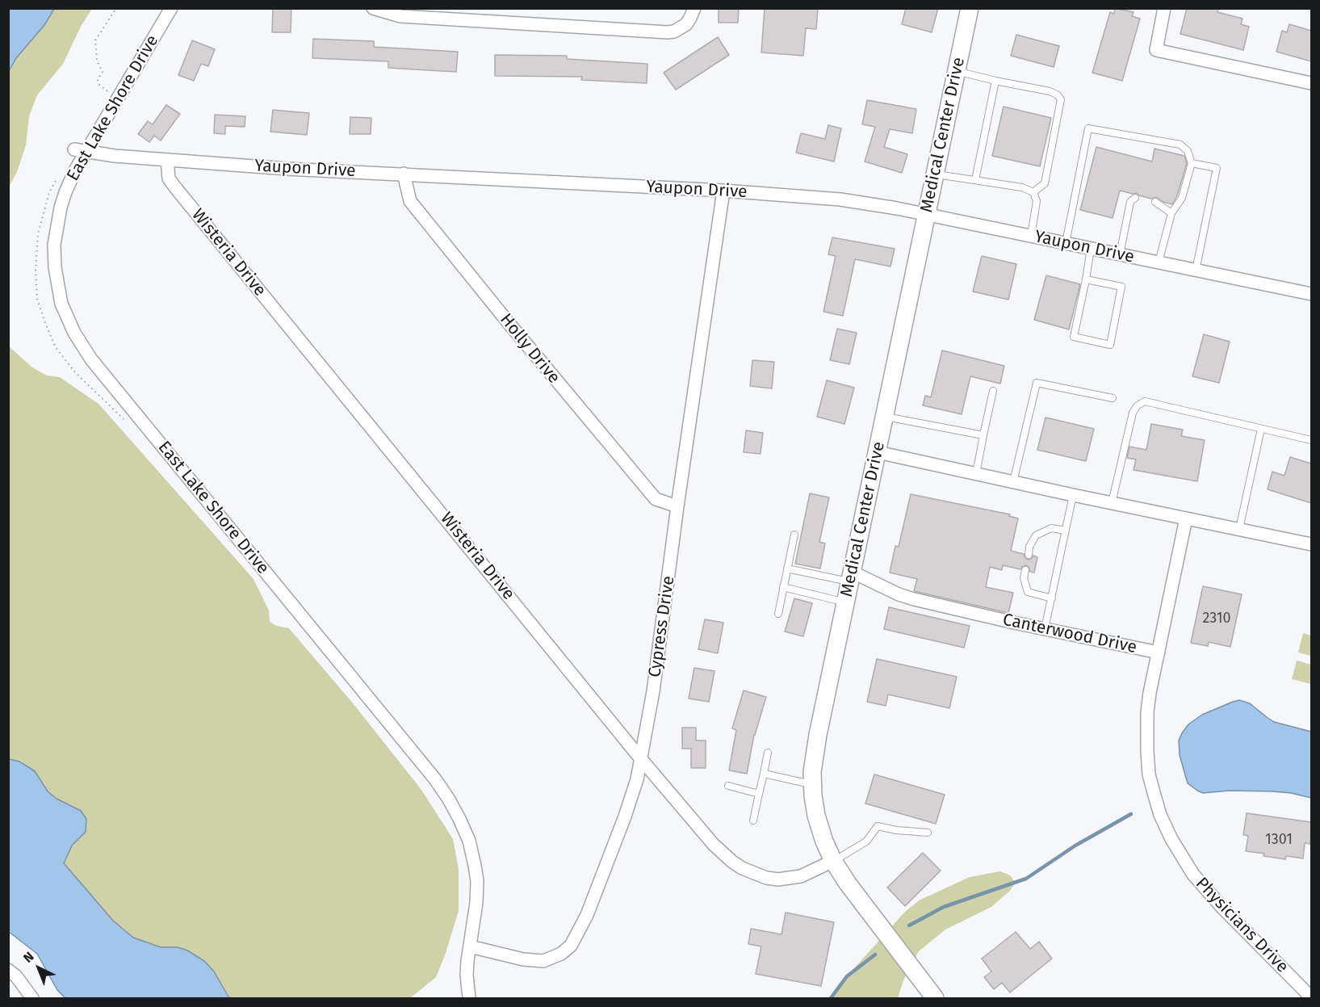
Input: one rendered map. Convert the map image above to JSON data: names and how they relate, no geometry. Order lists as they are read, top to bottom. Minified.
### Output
{"streets":{"street":["East Lake Shore Drive","Medical Center Drive","Yaupon Drive","Wisteria Drive","Holly Drive","Cypress Drive","Canterwood Drive","Physicians Drive"]},"crossings":[["East Lake Shore Drive","Yaupon Drive"],["East Lake Shore Drive","Cypress Drive"],["Medical Center Drive","Yaupon Drive"],["Medical Center Drive","Wisteria Drive"],["Medical Center Drive","Canterwood Drive"],["Yaupon Drive","Wisteria Drive"],["Yaupon Drive","Holly Drive"],["Yaupon Drive","Cypress Drive"],["Wisteria Drive","Cypress Drive"],["Holly Drive","Cypress Drive"],["Canterwood Drive","Physicians Drive"]],"house_numbers":["2310","1301"],"north":"top left"}
